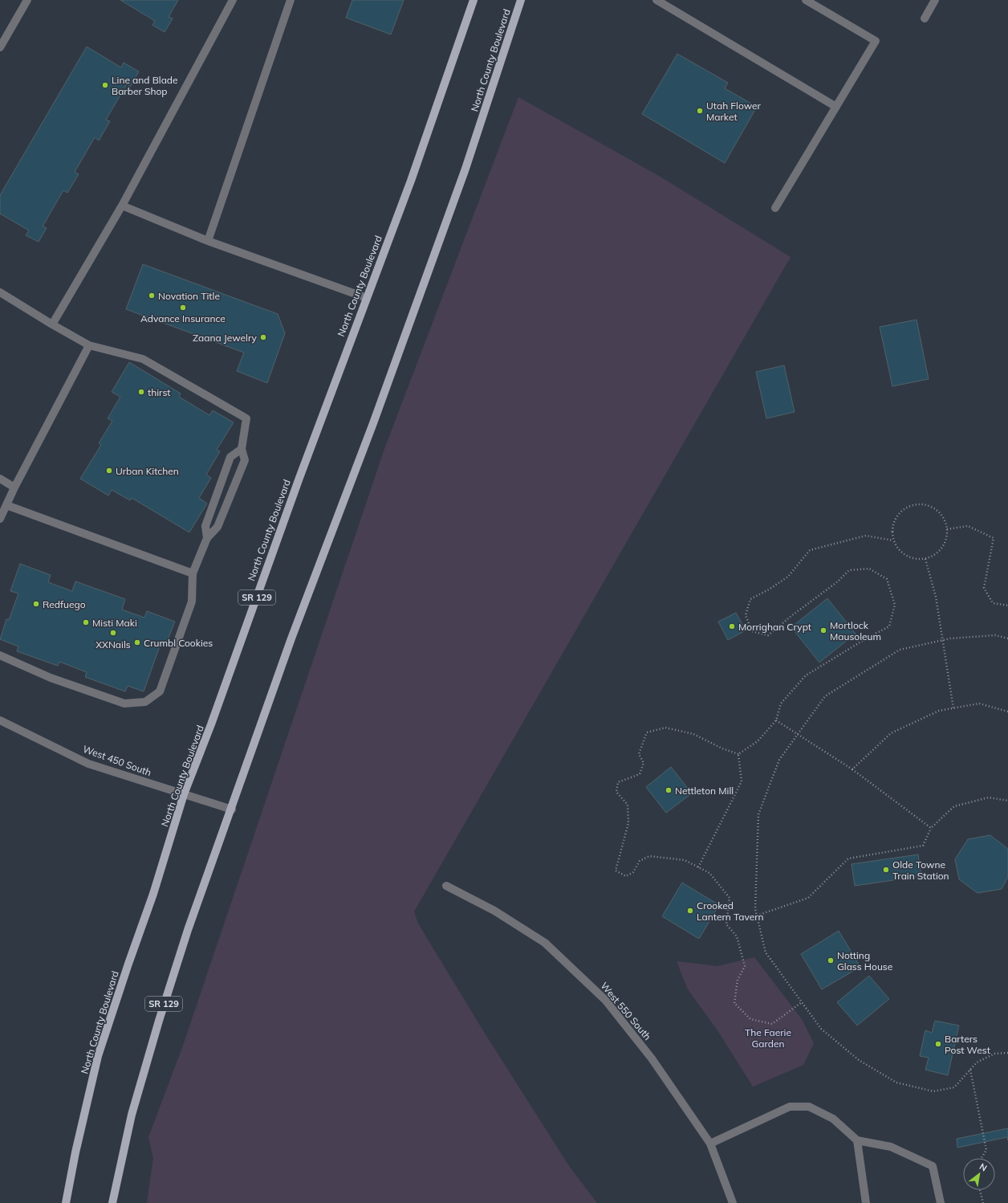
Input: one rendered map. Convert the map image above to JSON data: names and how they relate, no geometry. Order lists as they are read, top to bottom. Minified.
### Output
{"streets":{"main road":["North County Boulevard","SR 129"],"street":["West 450 South","West 550 South"]},"crossings":[["North County Boulevard","West 450 South"]],"parks":["The Faerie Garden"],"places":["Line and Blade Barber Shop","Utah Flower Market","Novation Title","Advance Insurance","Zaana Jewelry","thirst","Urban Kitchen","Redfuego","Misti Maki","Morrighan Crypt","Mortlock Mausoleum","XXNails","Crumbl Cookies","Nettleton Mill","Olde Towne Train Station","Crooked Lantern Tavern","Notting Glass House","Barters Post West"],"north":"top right"}
